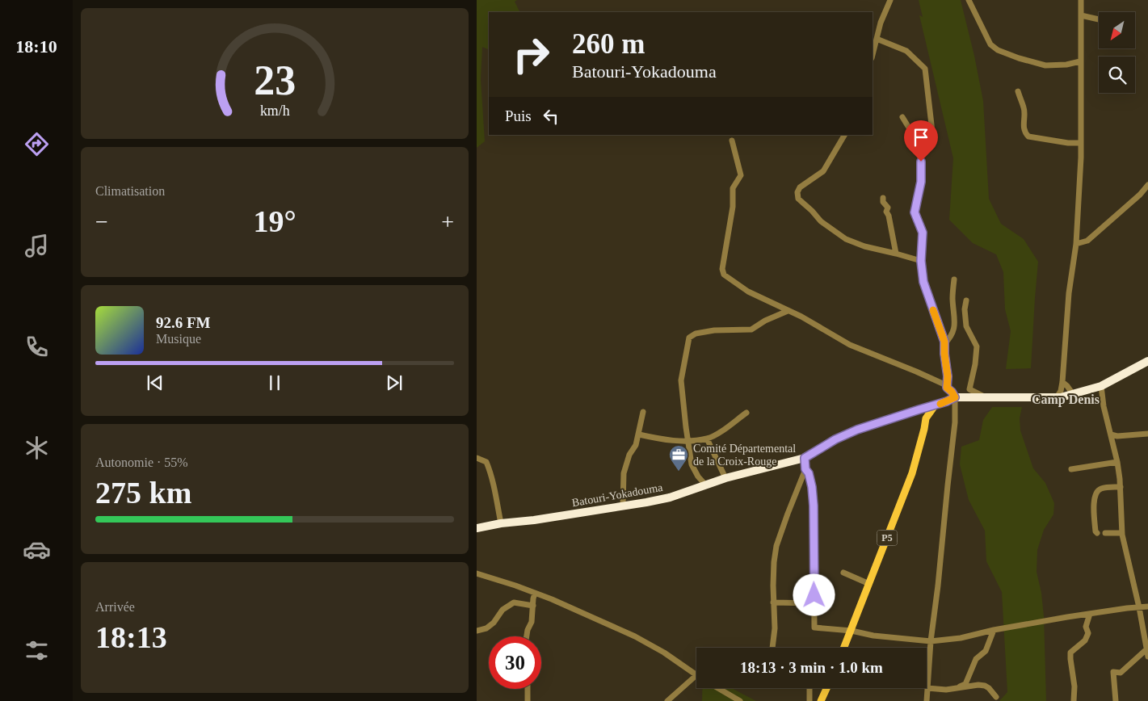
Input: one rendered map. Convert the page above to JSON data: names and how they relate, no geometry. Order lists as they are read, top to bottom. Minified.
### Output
{"streets":{"highway":["Batouri-Yokadouma"],"main road":["P5"]},"crossings":[["Batouri-Yokadouma","P5"]],"districts":["Camp Denis"],"places":{"office":["Comité Départemental de la Croix-Rouge"]},"north":"bottom left","page":{"tabs":"18:10","turn":["260 m","Batouri-Yokadouma"],"then":"Puis","tile":["Climatisation",["Autonomie · 55%","275 km"],["Arrivée","18:13"]],"heat":["−","19°","+"],"song":["92.6 FM","Musique"],"limit":"30","trip":"18:13 · 3 min · 1.0 km","gauge":["23","km/h"]}}
